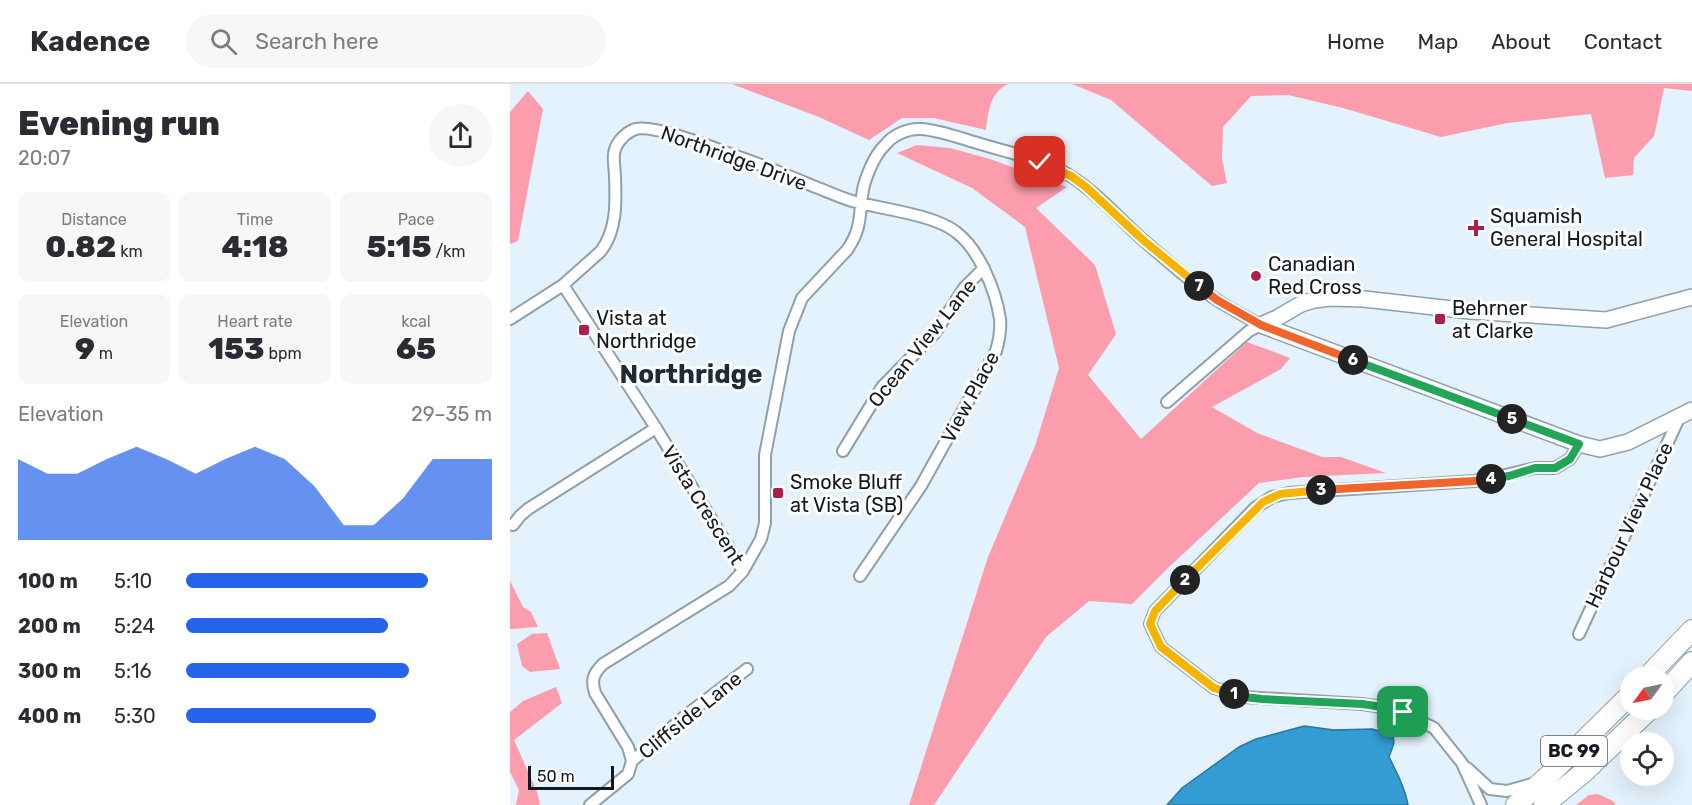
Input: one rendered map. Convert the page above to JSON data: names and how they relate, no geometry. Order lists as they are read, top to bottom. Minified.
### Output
{"streets":{"highway":["BC 99"],"street":["Northridge Drive","Ocean View Lane","View Place","Vista Crescent","Harbour View Place","Cliffside Lane"]},"crossings":[["Northridge Drive","View Place"],["Northridge Drive","Vista Crescent"],["Ocean View Lane","View Place"],["View Place","Vista Crescent"]],"districts":["Northridge"],"places":{"health":["Squamish General Hospital"],"other":["Canadian Red Cross"],"transit":["Behrner at Clarke","Vista at Northridge","Smoke Bluff at Vista (SB)"]},"scale_bar":"50 m","north":"bottom left","page":{"header":"Kadence","search":"Search here","nav":["Home","Map","About","Contact"],"heading":["Evening run","20:07"],"stats":[["Distance","0.82 km"],["Time","4:18"],["Pace","5:15 /km"],["Elevation","9 m"],["Heart rate","153 bpm"],["kcal","65"]],"pins":["7","6","5","4","3","2","1"],"chart":["Elevation","29–35 m"],"list":[{"name":"100 m","note":"5:10"},{"name":"200 m","note":"5:24"},{"name":"300 m","note":"5:16"},{"name":"400 m","note":"5:30"}],"scale":"50 m"}}
